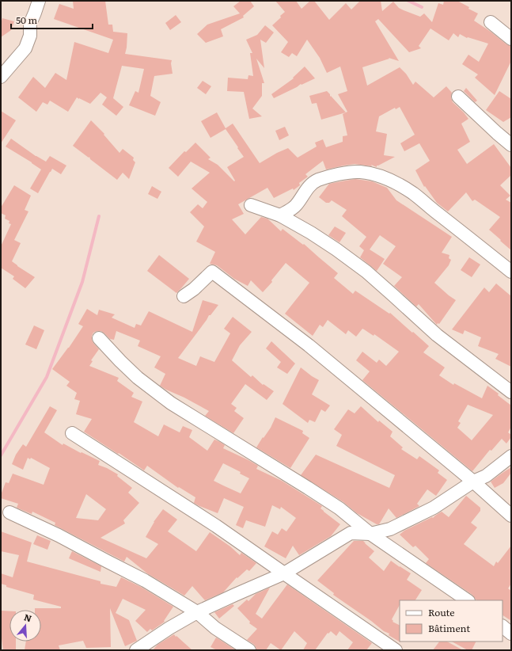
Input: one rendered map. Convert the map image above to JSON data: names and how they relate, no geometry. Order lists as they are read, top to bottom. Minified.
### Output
{"legend":["Route","Bâtiment"],"scale_bar":"50 m","north":"top"}
